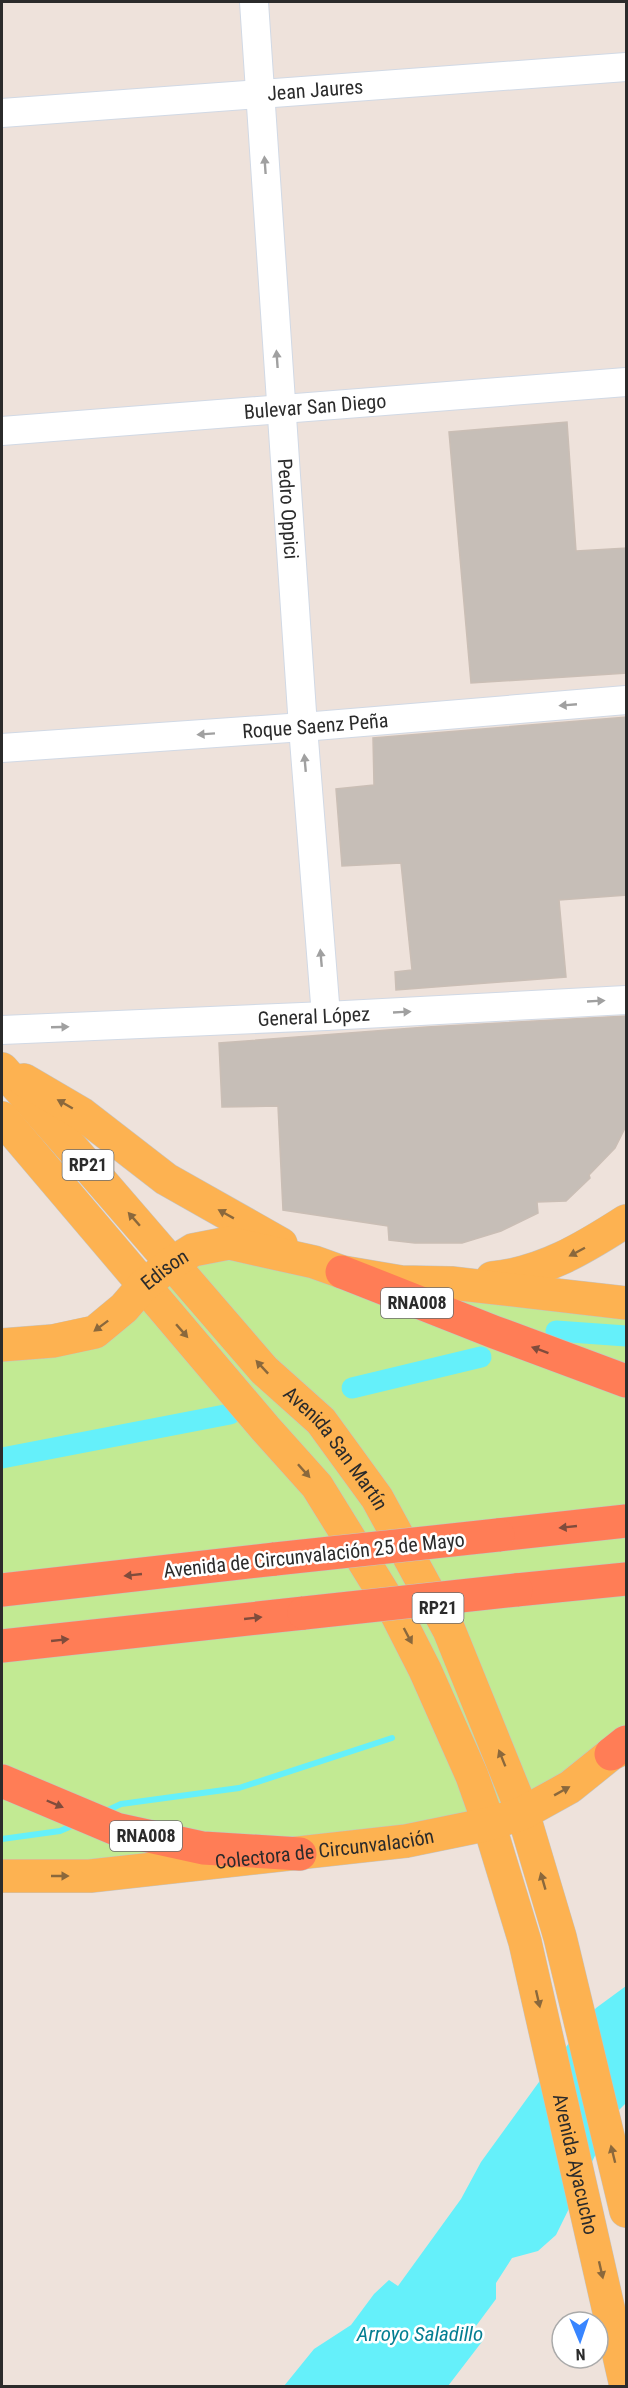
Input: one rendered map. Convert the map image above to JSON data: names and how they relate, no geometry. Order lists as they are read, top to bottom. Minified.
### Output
{"streets":{"highway":["RNA008","Avenida de Circunvalación 25 de Mayo"],"main road":["RP21","Edison","Avenida San Martín","Colectora de Circunvalación","Avenida Ayacucho"],"street":["Jean Jaures","Bulevar San Diego","Pedro Oppici","Roque Saenz Peña","General López"]},"crossings":[["Jean Jaures","Pedro Oppici"],["Bulevar San Diego","Pedro Oppici"],["Pedro Oppici","Roque Saenz Peña"],["Pedro Oppici","General López"],["Edison","RNA008"],["Edison","Avenida San Martín"],["RNA008","Colectora de Circunvalación"],["Avenida San Martín","Colectora de Circunvalación"],["Avenida San Martín","Avenida Ayacucho"]],"one_way":["Pedro Oppici","Roque Saenz Peña","General López","Colectora de Circunvalación"],"water":["Arroyo Saladillo"],"north":"bottom"}
